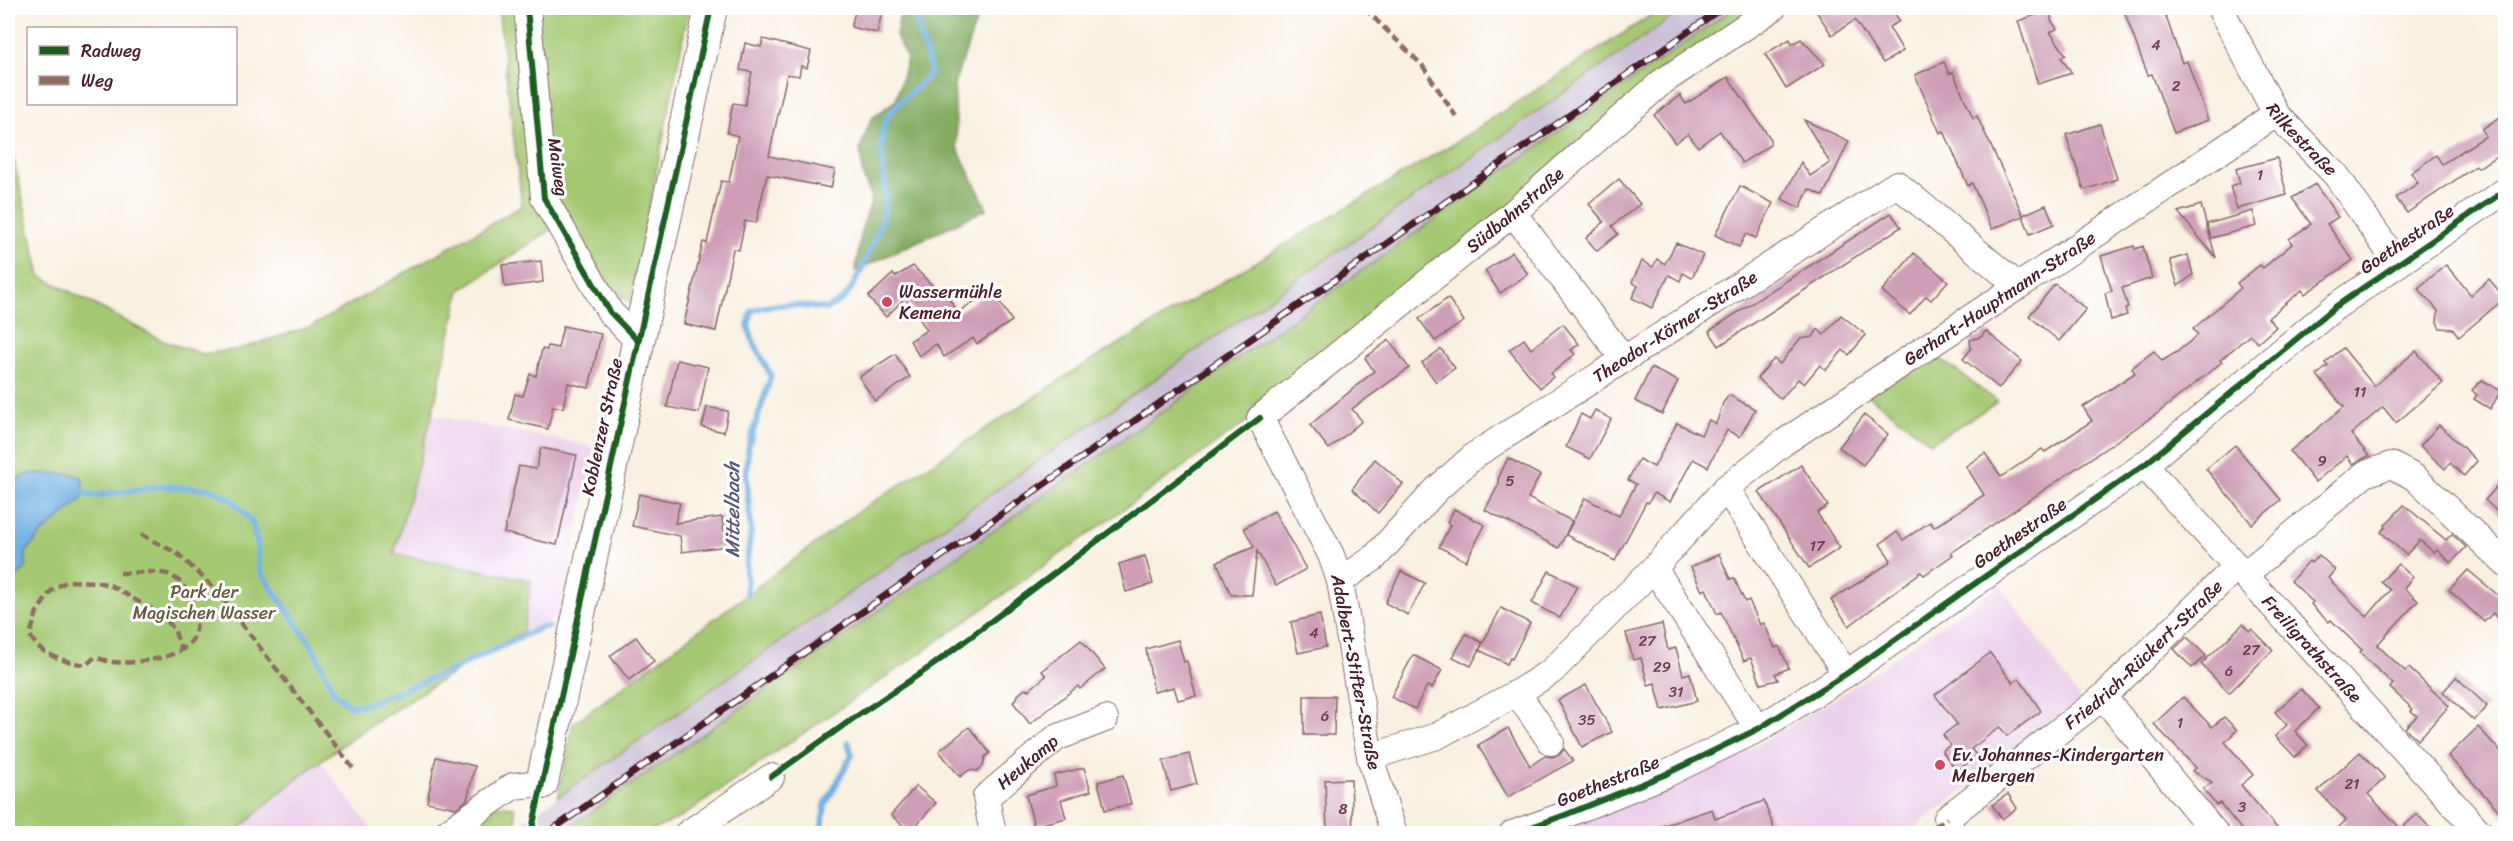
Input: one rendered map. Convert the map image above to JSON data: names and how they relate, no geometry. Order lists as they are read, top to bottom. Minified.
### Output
{"streets":{"street":["Rilkestraße","Maiweg","Südbahnstraße","Goethestraße","Gerhart-Hauptmann-Straße","Theodor-Körner-Straße","Koblenzer Straße","Freiligrathstraße","Friedrich-Rückert-Straße","Adalbert-Stifter-Straße","Heukamp"]},"crossings":[["Rilkestraße","Goethestraße"],["Rilkestraße","Gerhart-Hauptmann-Straße"],["Maiweg","Koblenzer Straße"],["Südbahnstraße","Adalbert-Stifter-Straße"],["Goethestraße","Freiligrathstraße"],["Gerhart-Hauptmann-Straße","Theodor-Körner-Straße"],["Gerhart-Hauptmann-Straße","Adalbert-Stifter-Straße"],["Theodor-Körner-Straße","Adalbert-Stifter-Straße"],["Freiligrathstraße","Friedrich-Rückert-Straße"]],"water":["Mittelbach"],"parks":["Park der Magischen Wasser"],"places":["Wassermühle Kemena","Ev. Johannes-Kindergarten Melbergen"],"house_numbers":["4","2","1","11","9","5","17","4","27","27","29","6","31","6","35","1","21","3","8"],"legend":["Radweg","Weg"]}
